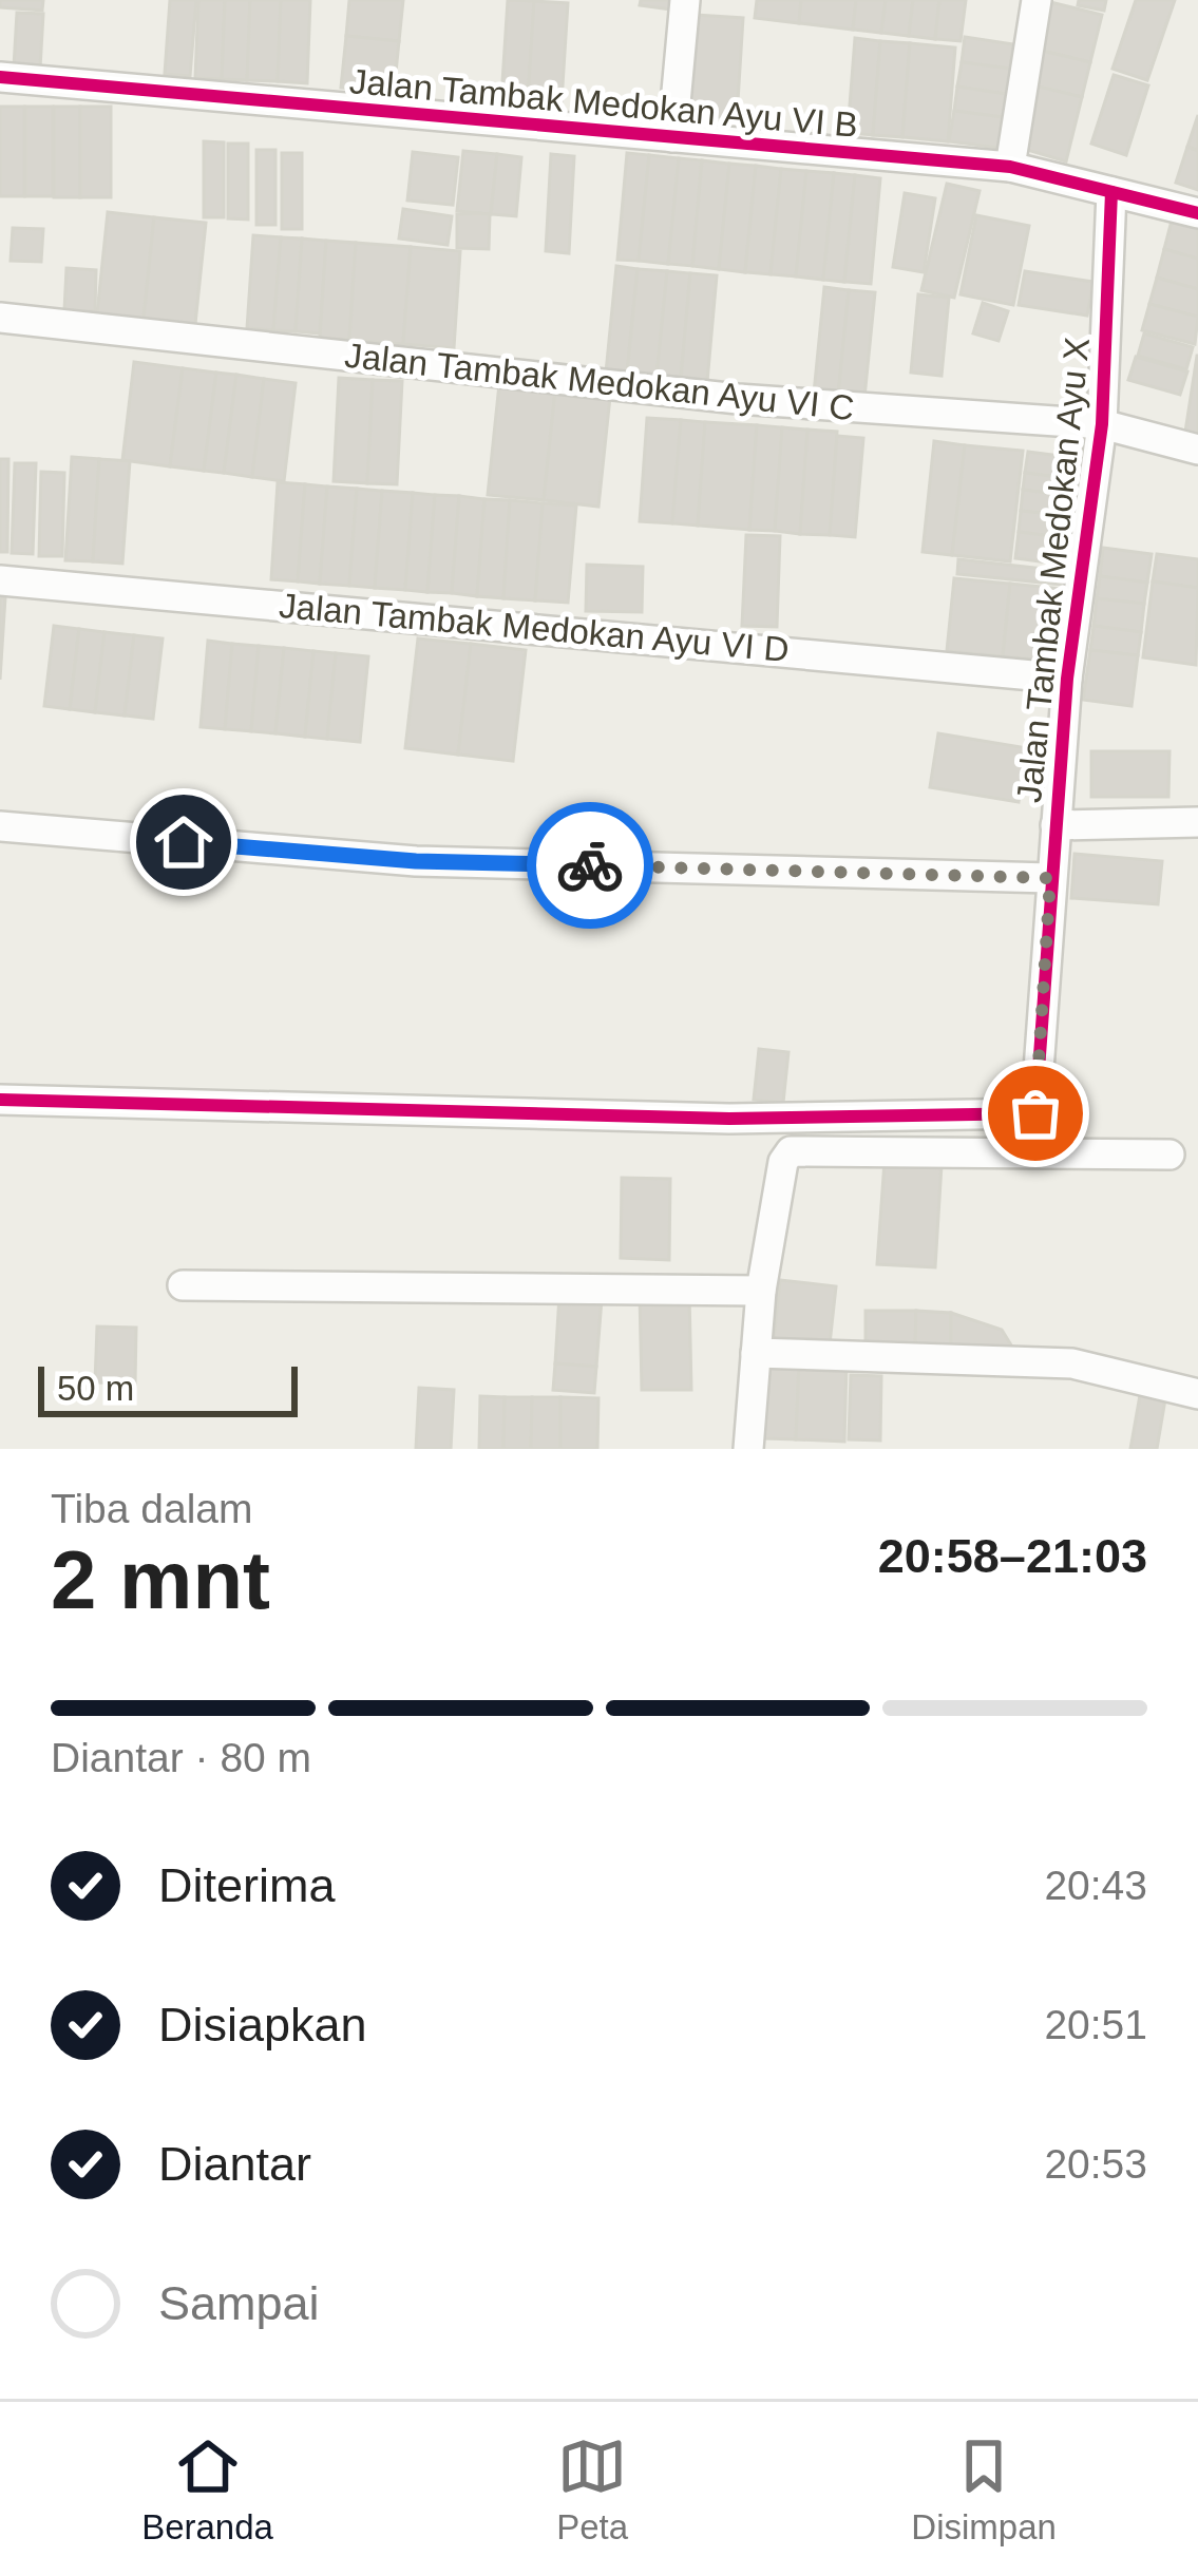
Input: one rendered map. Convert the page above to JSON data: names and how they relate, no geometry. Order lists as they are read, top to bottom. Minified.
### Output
{"streets":{"street":["Jalan Tambak Medokan Ayu VI B","Jalan Tambak Medokan Ayu VI C","Jalan Tambak Medokan Ayu X","Jalan Tambak Medokan Ayu VI D"]},"crossings":[["Jalan Tambak Medokan Ayu VI B","Jalan Tambak Medokan Ayu X"],["Jalan Tambak Medokan Ayu VI C","Jalan Tambak Medokan Ayu X"],["Jalan Tambak Medokan Ayu X","Jalan Tambak Medokan Ayu VI D"]],"scale_bar":"50 m","page":{"scale":"50 m","heading":["2 mnt","Tiba dalam","20:58–21:03"],"bar":"Diantar · 80 m","list":[["Diterima","20:43"],["Disiapkan","20:51"],["Diantar","20:53"],"Sampai"],"tabs":["Beranda","Peta","Disimpan"]}}
